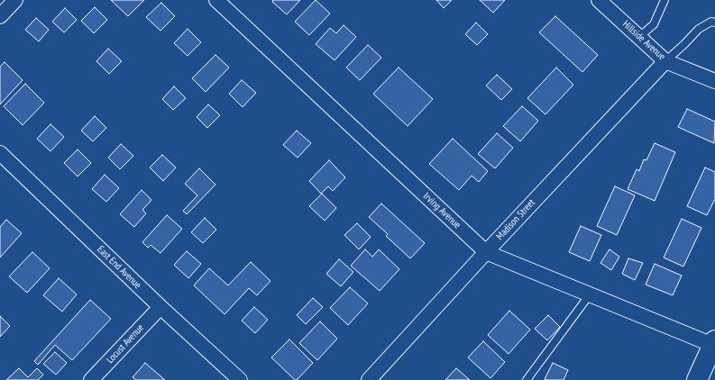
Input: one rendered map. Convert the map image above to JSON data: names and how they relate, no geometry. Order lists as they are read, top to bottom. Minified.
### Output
{"streets":{"street":["Hillside Avenue","Irving Avenue","Madison Street","East End Avenue","Locust Avenue"]},"crossings":[["Hillside Avenue","Madison Street"],["Irving Avenue","Madison Street"],["East End Avenue","Locust Avenue"]]}
